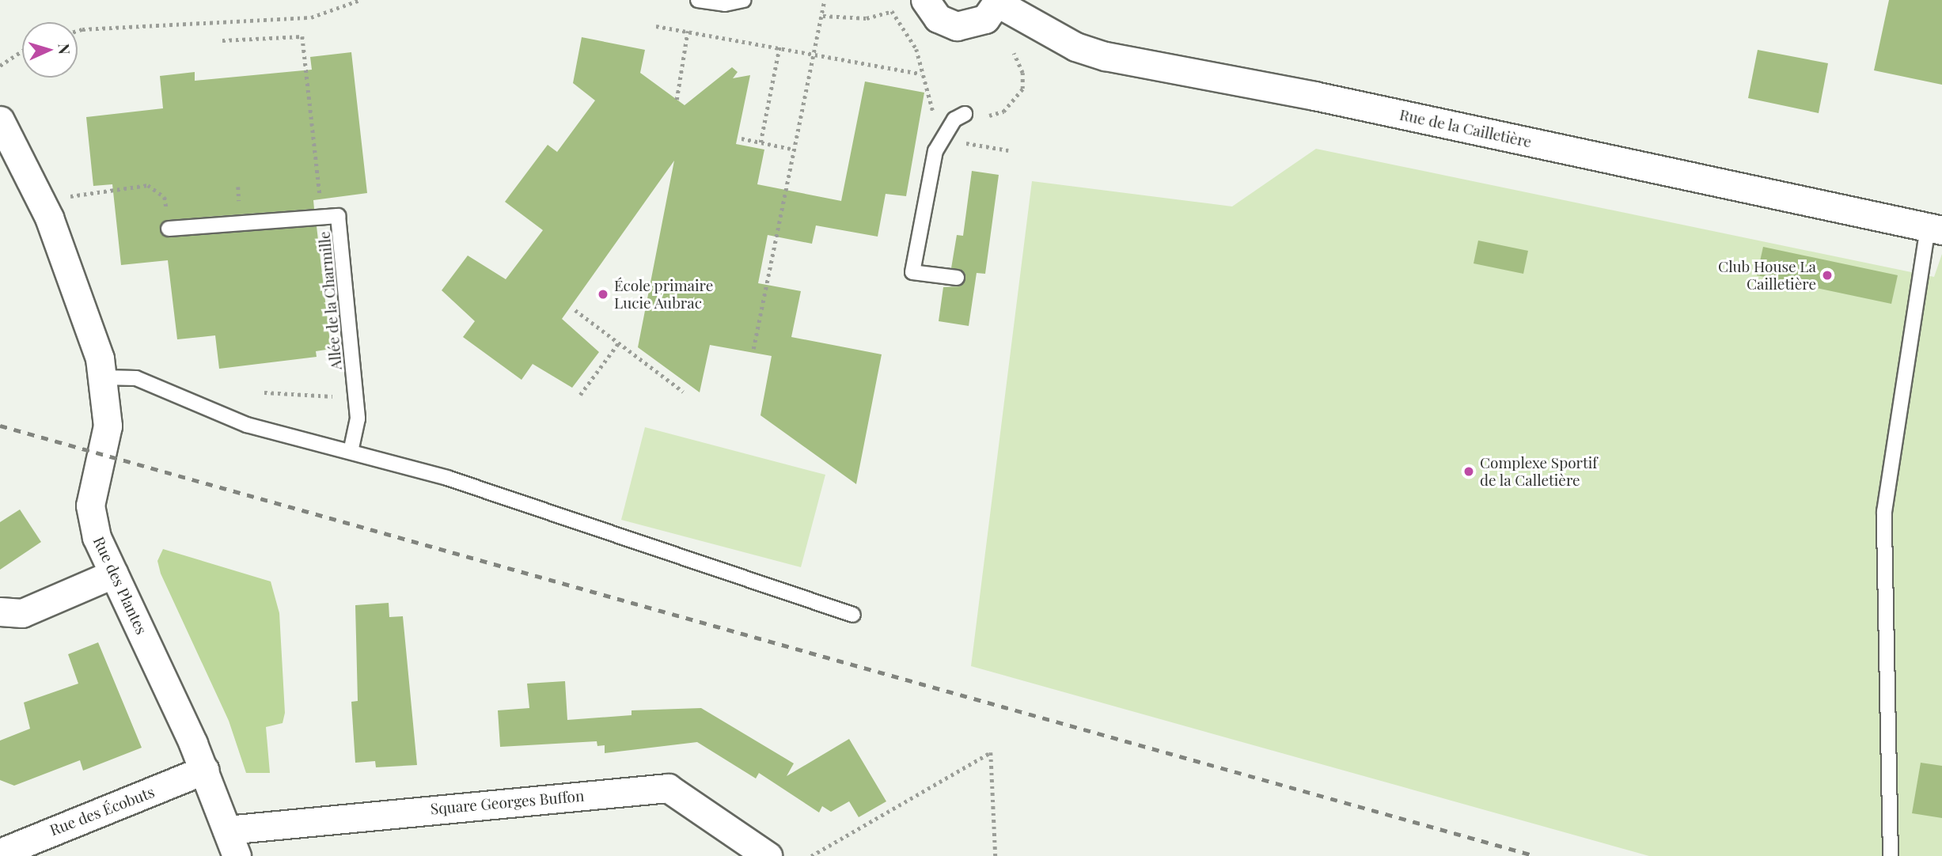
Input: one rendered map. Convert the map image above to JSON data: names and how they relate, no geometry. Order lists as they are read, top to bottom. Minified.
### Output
{"streets":{"street":["Rue de la Cailletière","Rue des Plantes","Square Georges Buffon","Rue des Écobuts"],"lane":["Allée de la Charmille"]},"crossings":[["Rue des Plantes","Square Georges Buffon"],["Rue des Plantes","Rue des Écobuts"]],"places":["Club House La Cailletière","École primaire Lucie Aubrac","Complexe Sportif de la Calletière"],"north":"right"}
